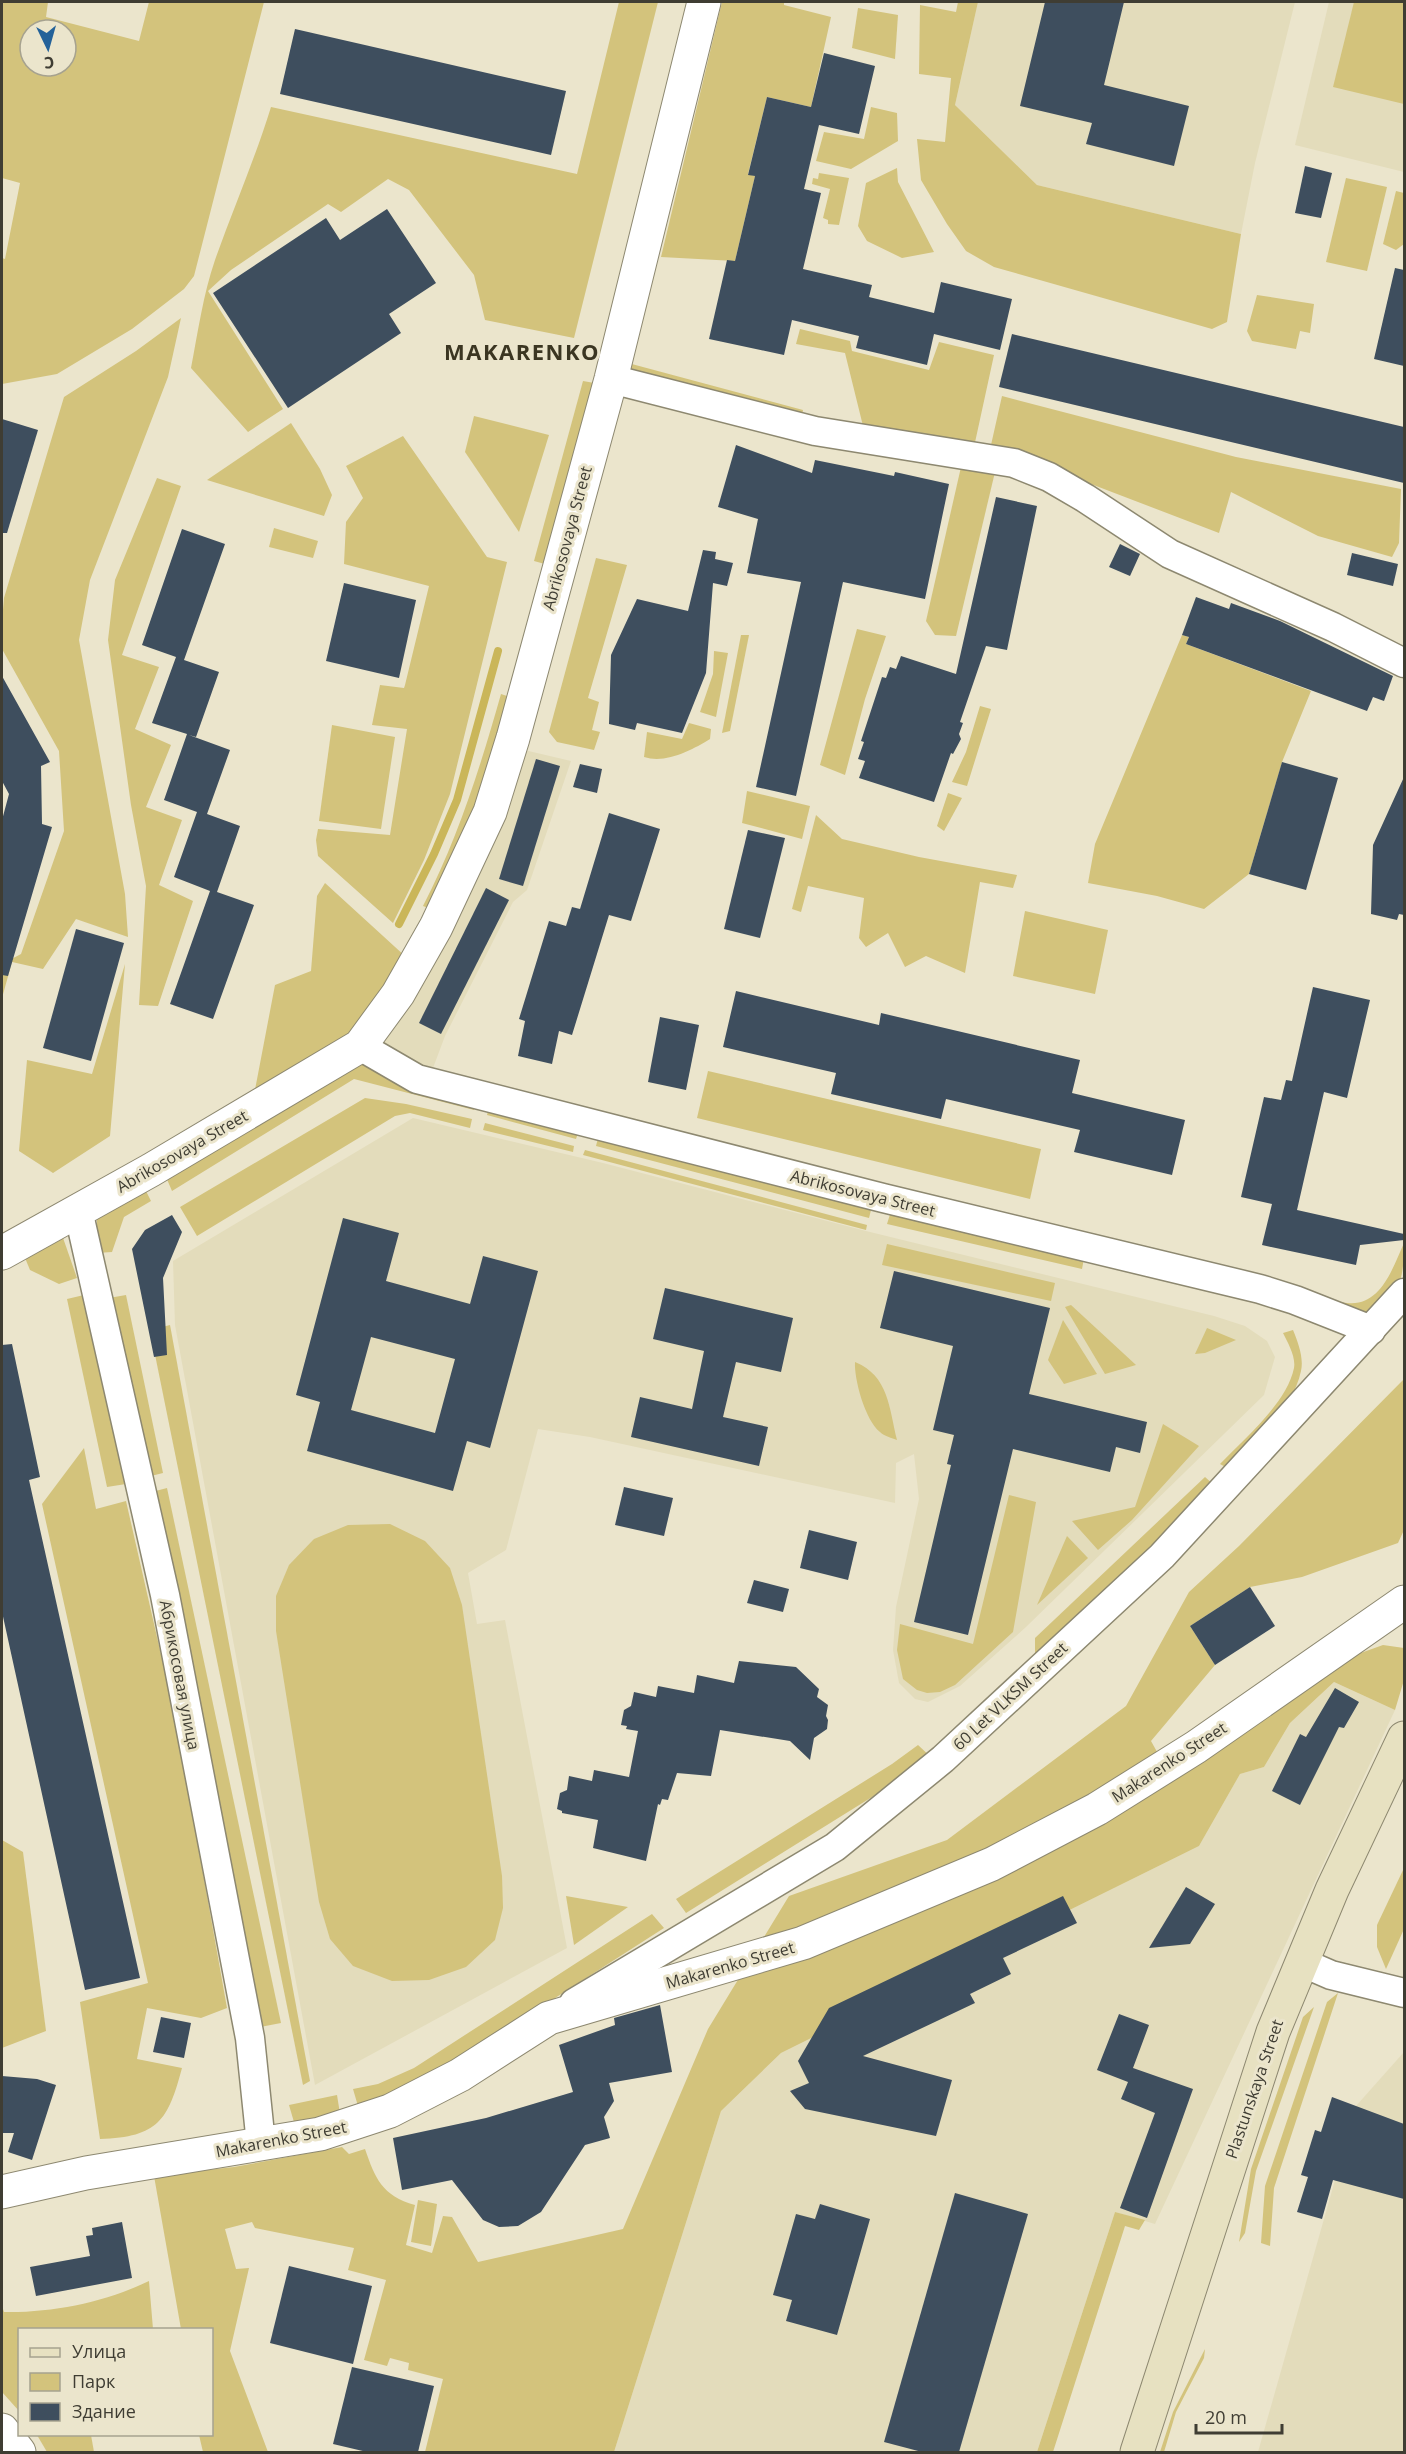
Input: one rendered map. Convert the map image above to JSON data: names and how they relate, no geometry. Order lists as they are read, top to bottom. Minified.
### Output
{"streets":{"main road":["Plastunskaya Street"],"street":["Abrikosovaya Street","Абрикосовая улица","60 Let VLKSM Street","Makarenko Street"]},"crossings":[["Abrikosovaya Street","Абрикосовая улица"],["Abrikosovaya Street","60 Let VLKSM Street"],["Абрикосовая улица","Makarenko Street"],["60 Let VLKSM Street","Makarenko Street"]],"districts":["MAKARENKO"],"legend":["Улица","Парк","Здание"],"scale_bar":"20 m","north":"bottom"}
